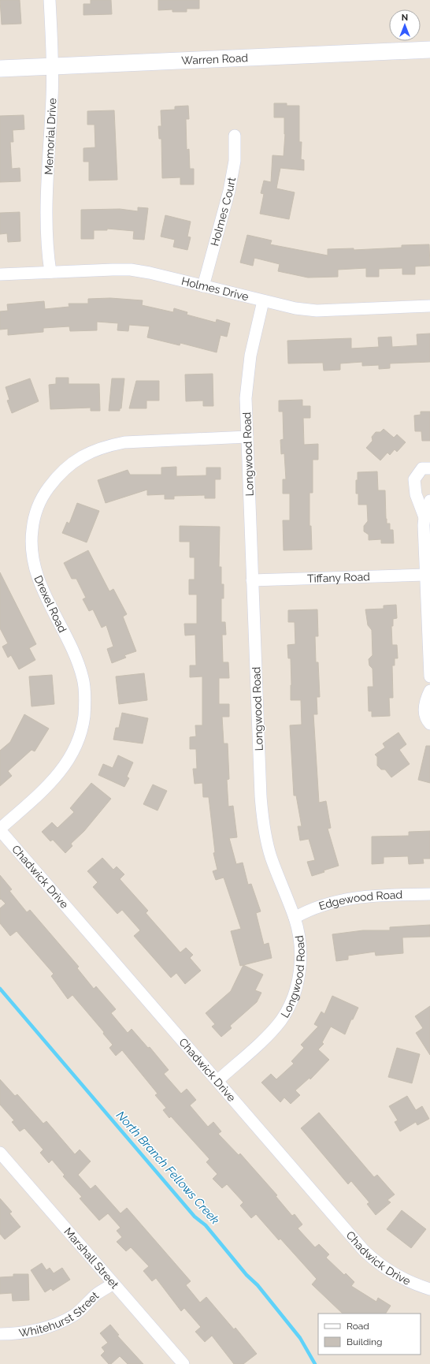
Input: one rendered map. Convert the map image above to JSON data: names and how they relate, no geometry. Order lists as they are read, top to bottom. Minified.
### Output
{"streets":{"main road":["Warren Road"],"street":["Memorial Drive","Holmes Court","Holmes Drive","Longwood Road","Tiffany Road","Drexel Road","Chadwick Drive","Edgewood Road","Marshall Street","Whitehurst Street"]},"crossings":[["Warren Road","Memorial Drive"],["Memorial Drive","Holmes Drive"],["Holmes Court","Holmes Drive"],["Holmes Drive","Longwood Road"],["Longwood Road","Tiffany Road"],["Longwood Road","Drexel Road"],["Longwood Road","Chadwick Drive"],["Longwood Road","Edgewood Road"],["Drexel Road","Chadwick Drive"],["Marshall Street","Whitehurst Street"]],"water":["North Branch Fellows Creek"],"legend":["Road","Building"],"north":"top"}
